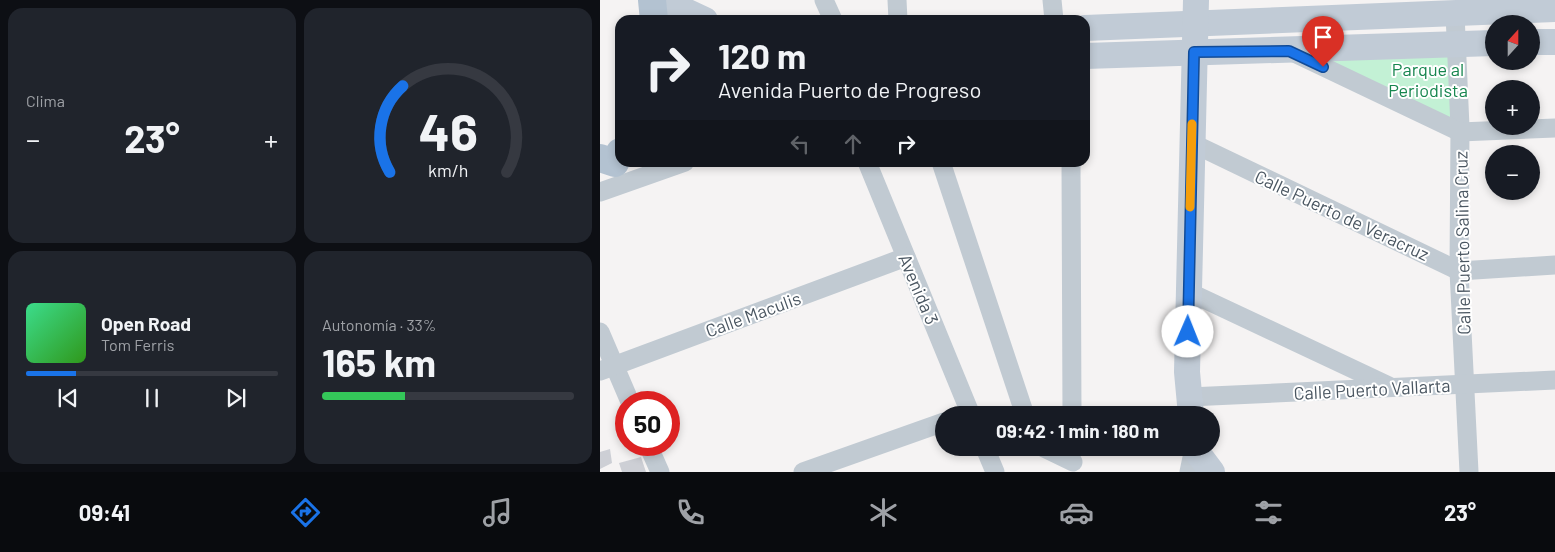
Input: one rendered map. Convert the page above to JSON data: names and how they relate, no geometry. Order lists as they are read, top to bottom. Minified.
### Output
{"streets":{"street":["Calle Puerto de Veracruz","Calle Puerto Salina Cruz","Avenida 3","Calle Maculis","Calle Puerto Vallarta"]},"crossings":[["Calle Puerto de Veracruz","Calle Puerto Salina Cruz"],["Calle Puerto Salina Cruz","Calle Puerto Vallarta"],["Avenida 3","Calle Maculis"]],"parks":["Parque al Periodista"],"north":"top","page":{"tile":["Clima",["Autonomía · 33%","165 km"]],"map_buttons":["+","−"],"turn":["120 m","Avenida Puerto de Progreso"],"heat":["−","23°","+"],"song":["Open Road","Tom Ferris"],"limit":"50","trip":"09:42 · 1 min · 180 m","tabs":["09:41","23°"],"gauge":["46","km/h"]}}
